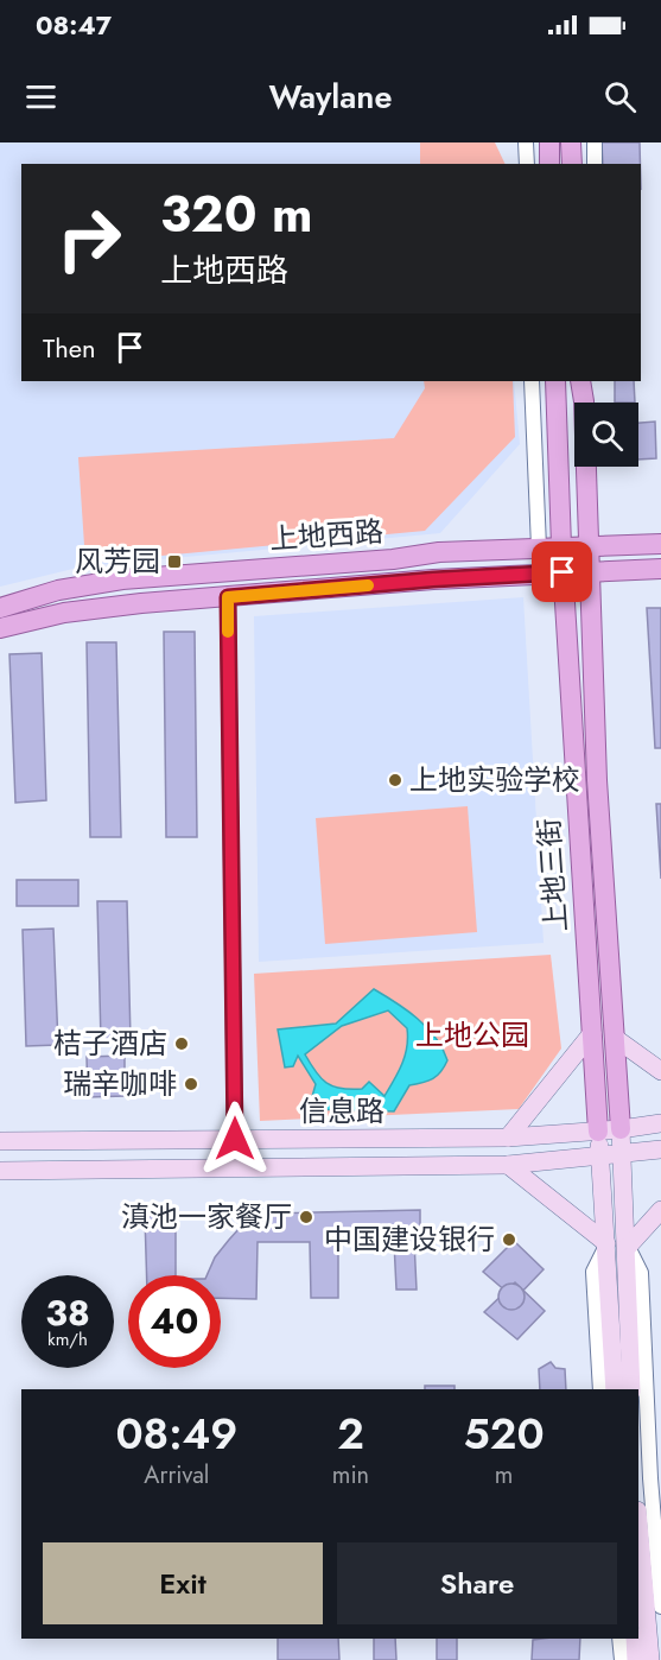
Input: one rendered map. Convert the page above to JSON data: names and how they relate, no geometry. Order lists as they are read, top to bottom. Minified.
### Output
{"streets":{"main road":["上地西路","上地三街","信息路"]},"crossings":[["上地西路","上地三街"],["上地三街","信息路"]],"parks":["上地公园"],"places":{"transit":["风芳园"],"other":["上地实验学校","桔子酒店","瑞辛咖啡","滇池一家餐厅","中国建设银行"]},"page":{"status":"08:47","header":"Waylane","turn":["320 m","上地西路"],"then":"Then","speed":"38 km/h","limit":"40","eta":["08:49","Arrival","2","min","520","m"],"buttons":["Exit","Share"]}}
